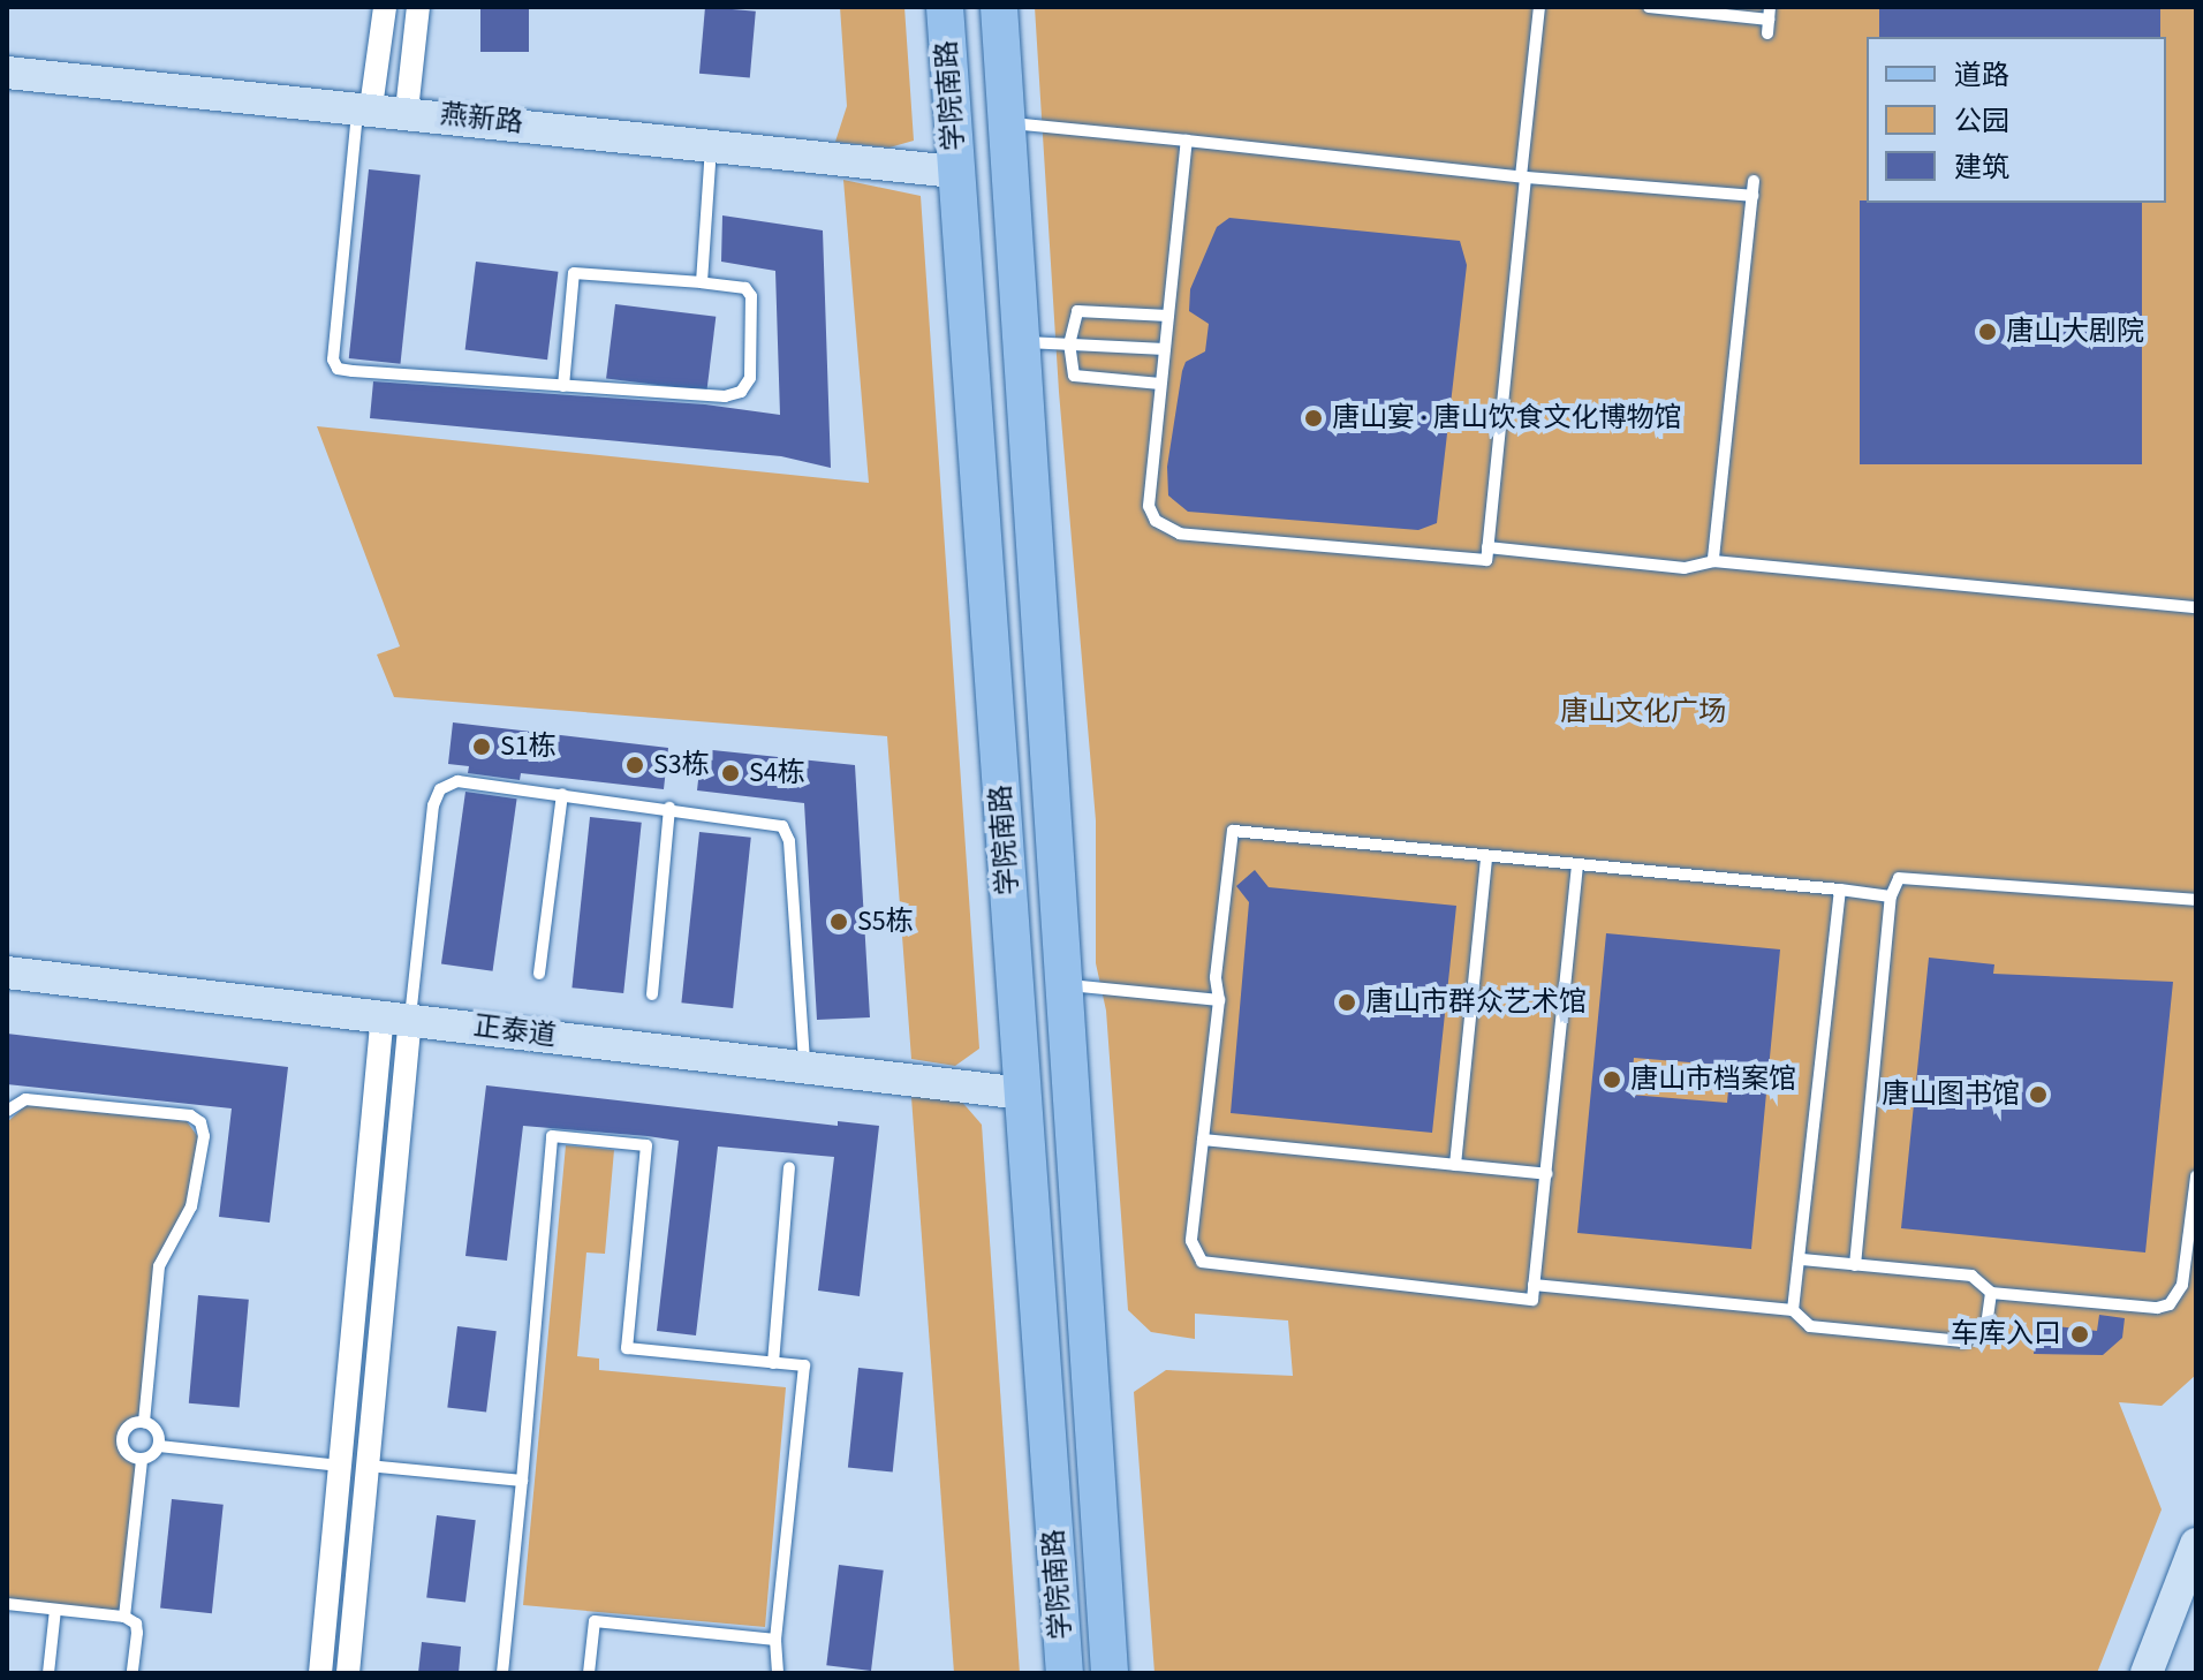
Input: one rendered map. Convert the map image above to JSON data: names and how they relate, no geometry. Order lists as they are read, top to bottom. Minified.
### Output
{"streets":{"main road":["学院南路"],"street":["燕新路","正泰道"]},"crossings":[["学院南路","燕新路"],["学院南路","正泰道"]],"parks":["唐山文化广场"],"places":["唐山大剧院","唐山宴 · 唐山饮食文化博物馆","S1栋","S3栋","S4栋","S5栋","唐山市群众艺术馆","唐山市档案馆","唐山图书馆","车库入口"],"legend":["道路","公园","建筑"]}
